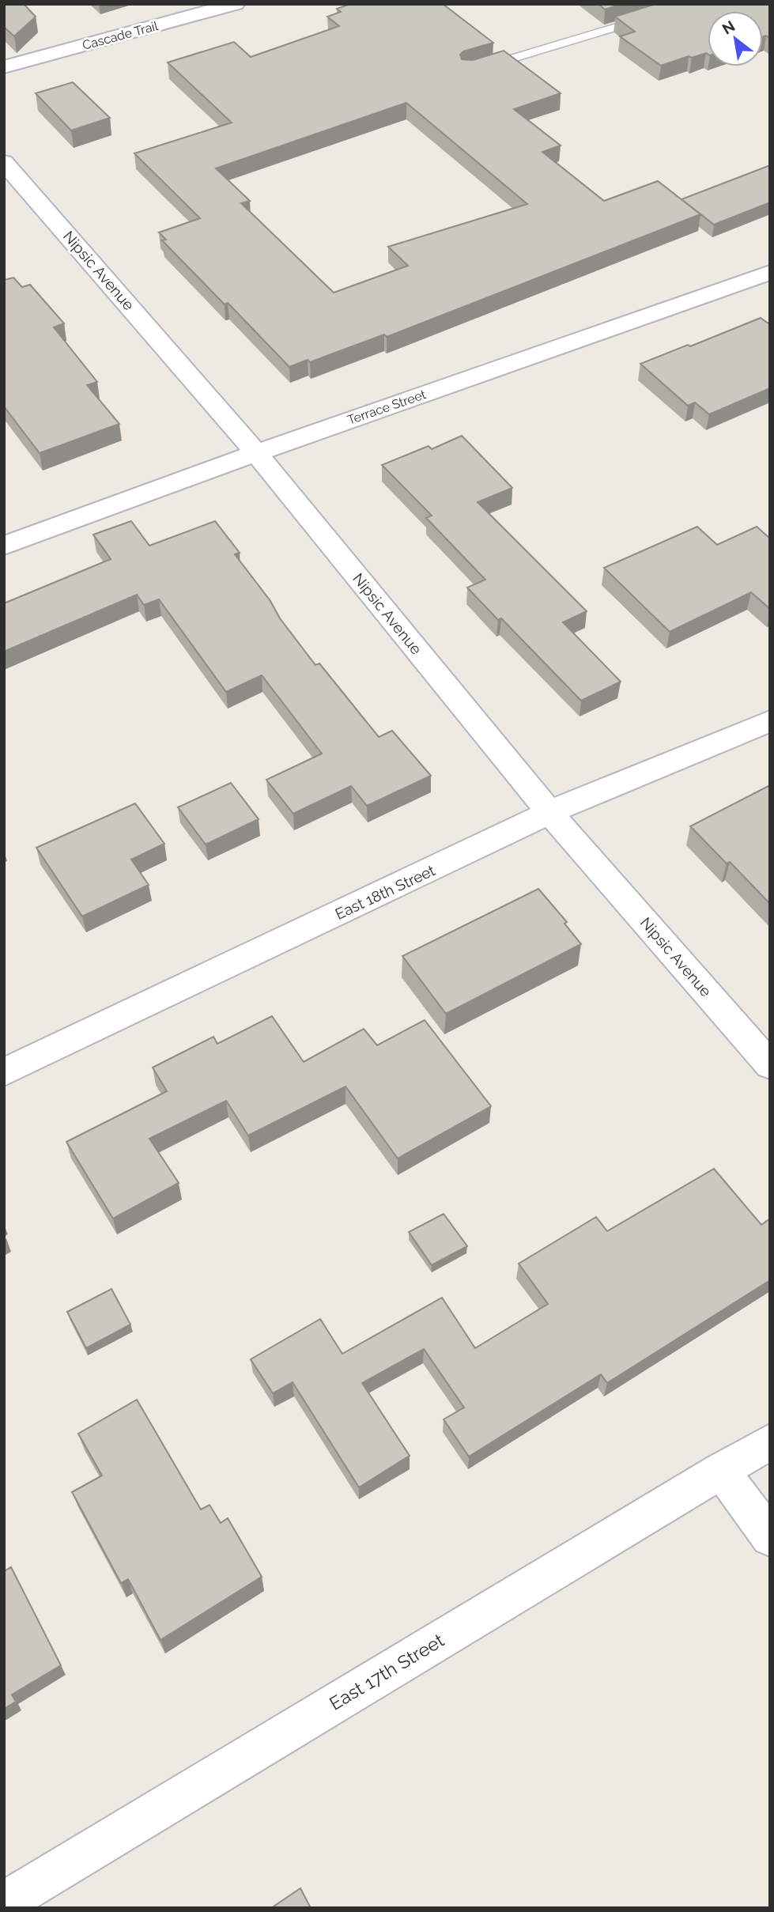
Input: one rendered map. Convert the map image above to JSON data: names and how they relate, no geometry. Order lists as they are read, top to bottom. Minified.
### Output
{"streets":{"street":["Cascade Trail","Nipsic Avenue","Terrace Street","East 18th Street","East 17th Street"]},"crossings":[["Nipsic Avenue","Terrace Street"],["Nipsic Avenue","East 18th Street"]],"north":"top left"}
